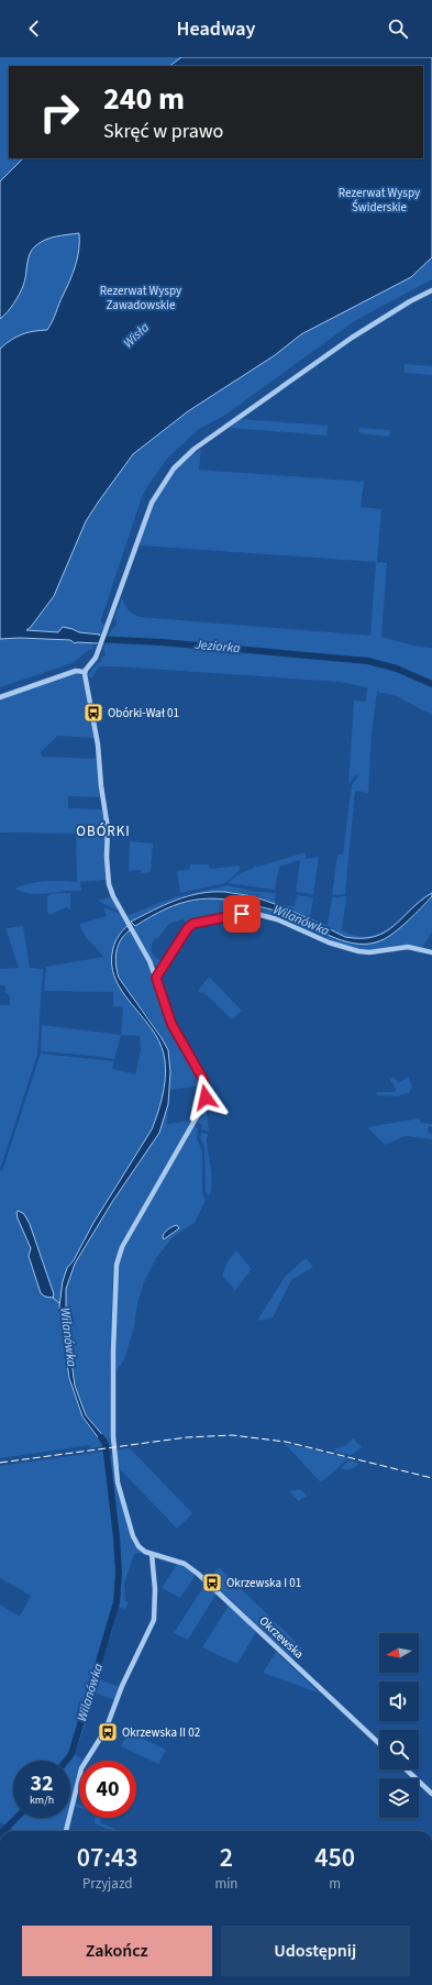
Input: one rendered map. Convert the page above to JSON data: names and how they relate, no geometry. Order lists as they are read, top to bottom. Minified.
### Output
{"streets":{"street":["Okrzewska"]},"districts":["OBÓRKI"],"water":["Wisła","Jeziorka","Wilanówka"],"parks":["Rezerwat Wyspy Świderskie","Rezerwat Wyspy Zawadowskie"],"places":{"bus stop":["Obórki-Wał 01","Okrzewska I 01","Okrzewska II 02"]},"north":"left","page":{"header":"Headway","turn":["240 m","Skręć w prawo"],"speed":"32 km/h","limit":"40","eta":["07:43","Przyjazd","2","min","450","m"],"buttons":["Zakończ","Udostępnij"]}}
